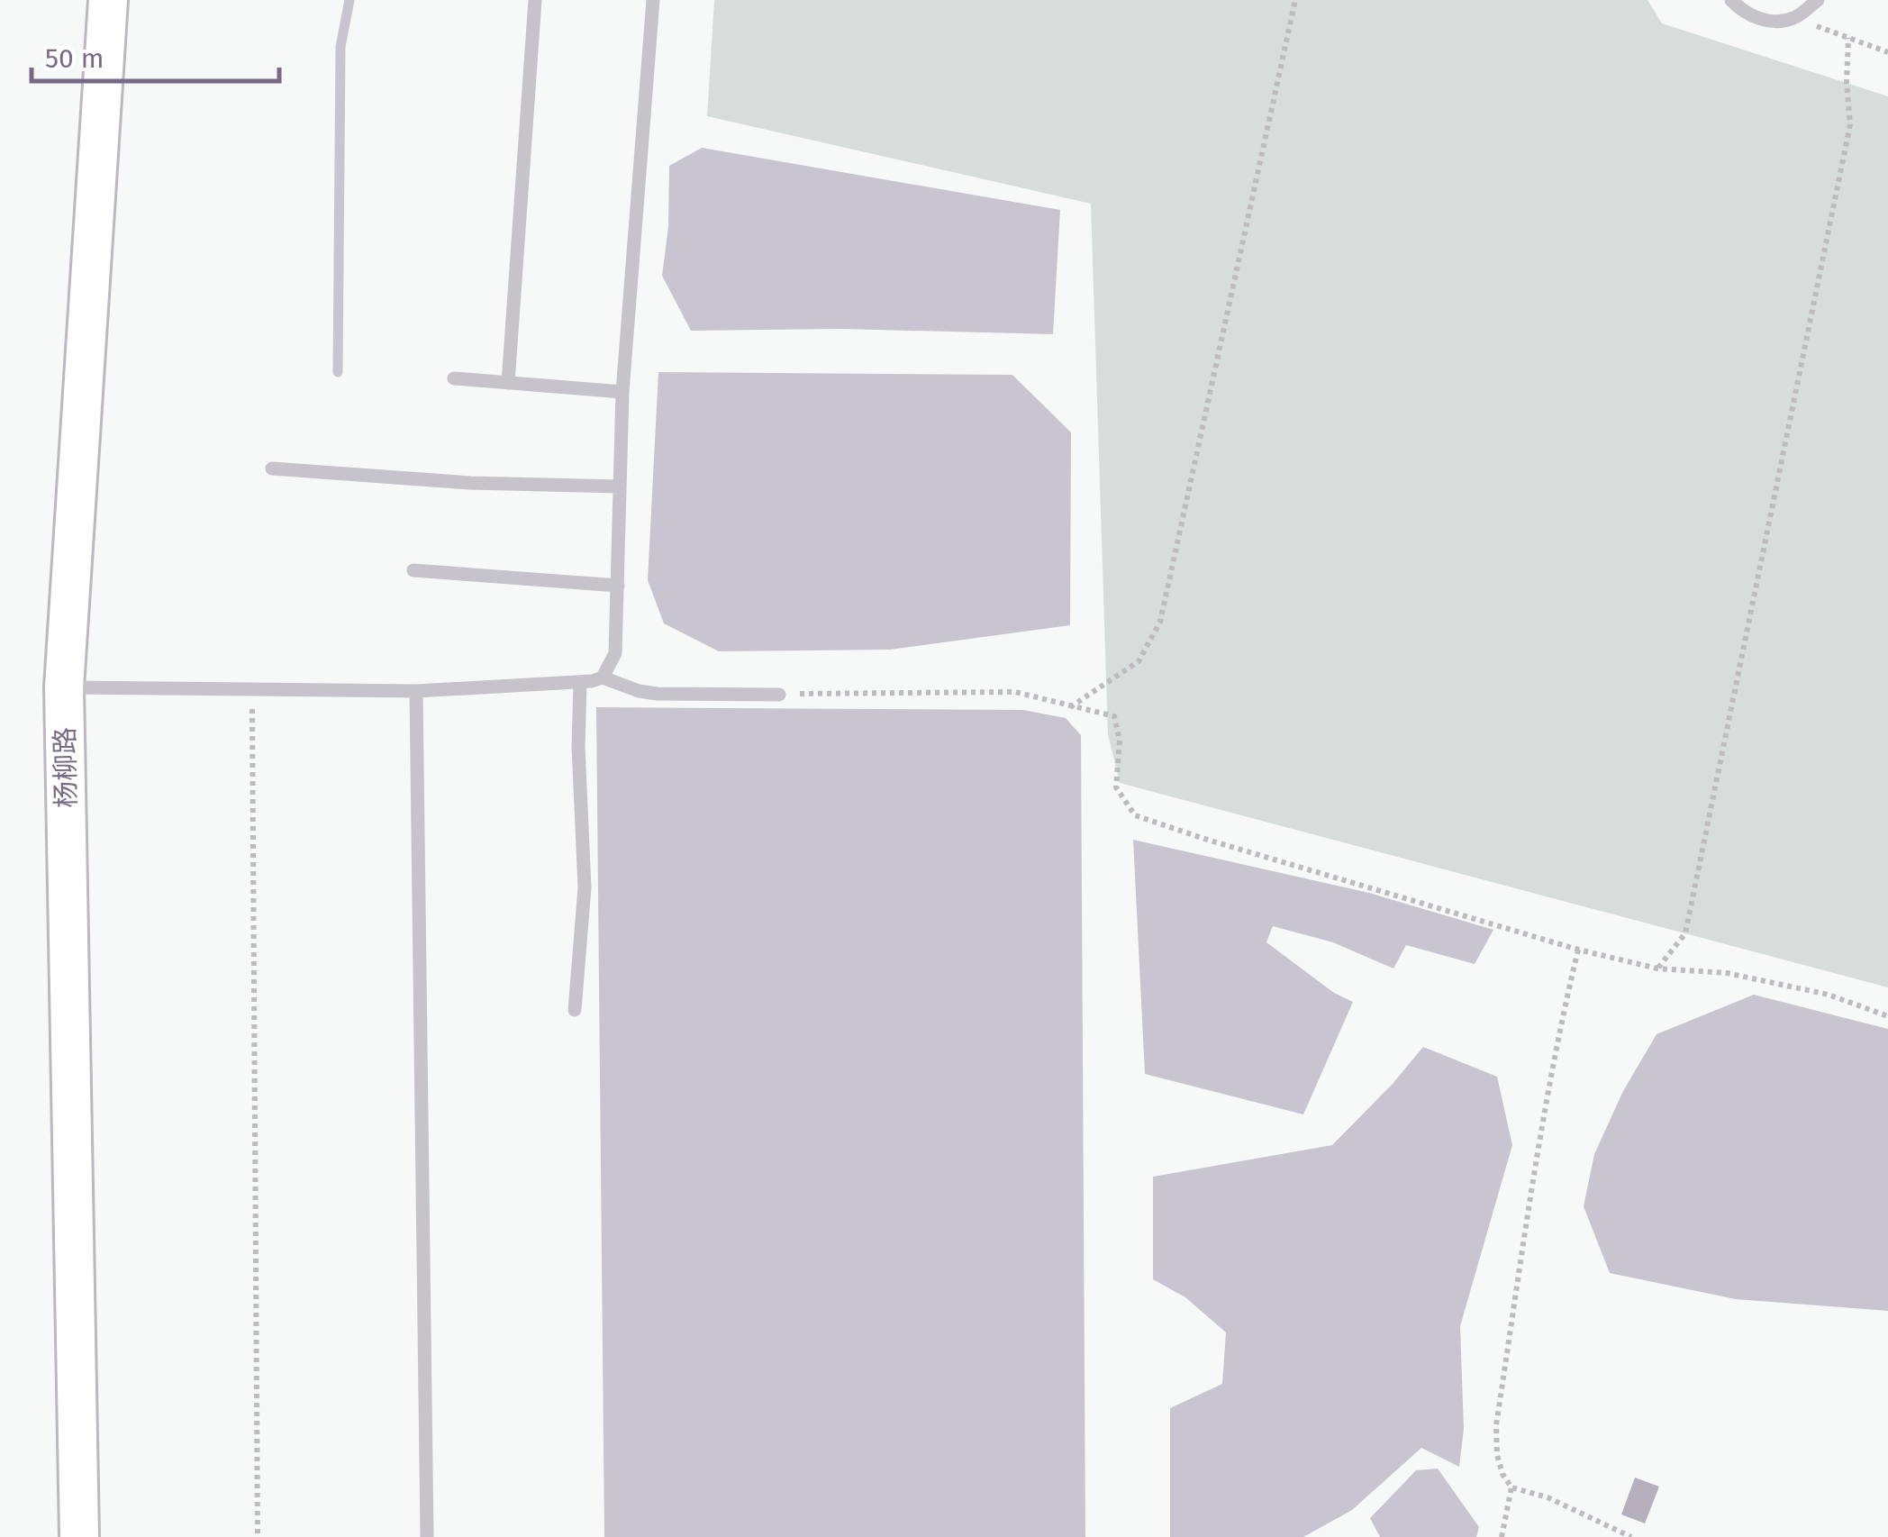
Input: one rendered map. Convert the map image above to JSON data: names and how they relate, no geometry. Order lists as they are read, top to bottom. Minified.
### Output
{"streets":{"street":["杨柳路"]},"scale_bar":"50 m"}
